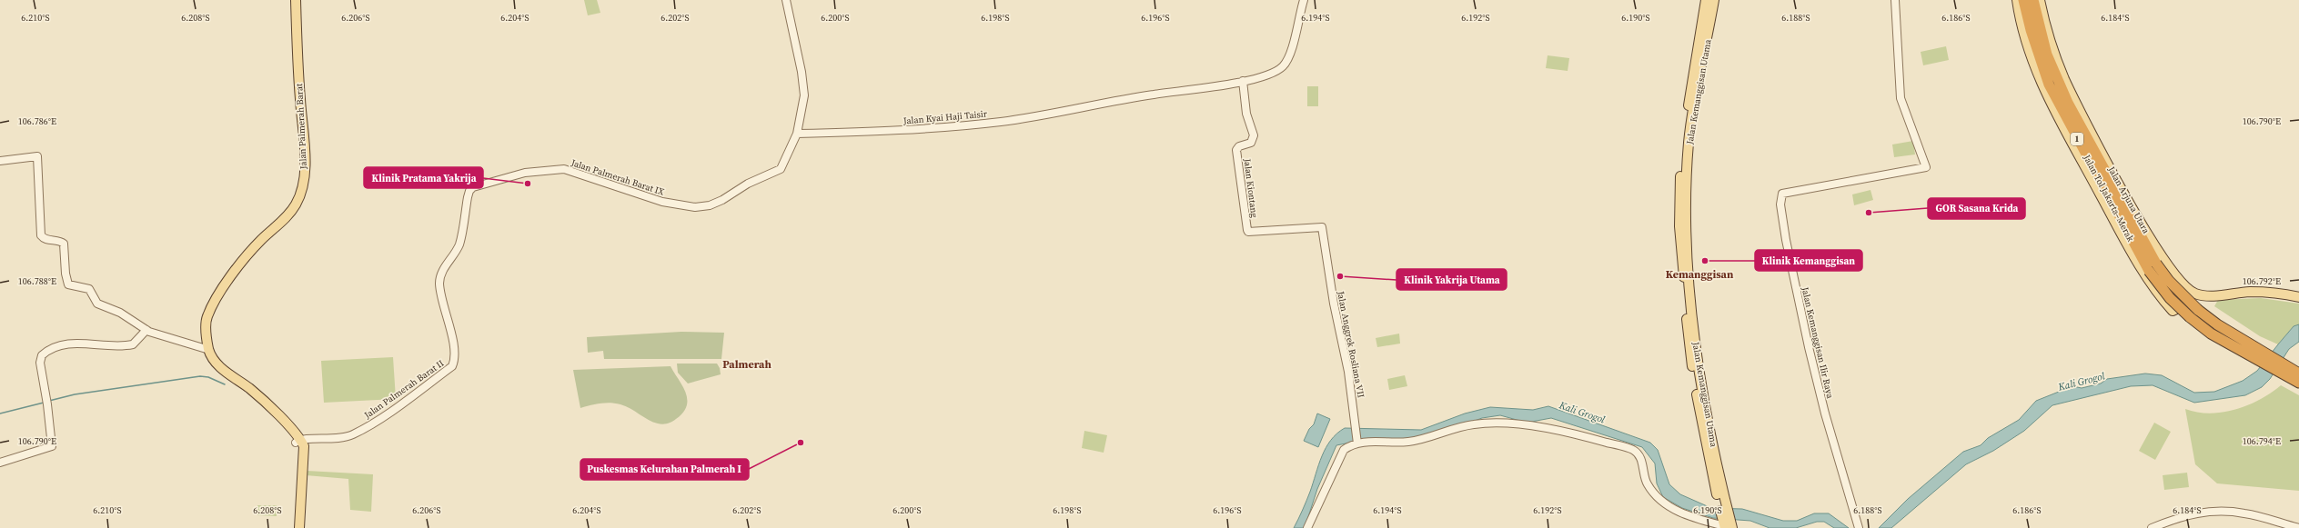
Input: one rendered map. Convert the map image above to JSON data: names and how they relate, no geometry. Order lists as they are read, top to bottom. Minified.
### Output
{"streets":{"highway":["1","Jalan Tol Jakarta–Merak"],"main road":["Jalan Kemanggisan Utama","Jalan Palmerah Barat","Jalan Arjuna Utara"],"street":["Jalan Kyai Haji Taisir","Jalan Palmerah Barat IX","Jalan Kiontang","Jalan Kemanggisan Ilir Raya","Jalan Anggrek Rosliana VII","Jalan Palmerah Barat II"]},"crossings":[["Jalan Kyai Haji Taisir","Jalan Palmerah Barat IX"],["Jalan Kyai Haji Taisir","Jalan Kiontang"],["Jalan Palmerah Barat","Jalan Palmerah Barat II"],["Jalan Palmerah Barat IX","Jalan Palmerah Barat II"],["Jalan Kiontang","Jalan Anggrek Rosliana VII"]],"districts":["Kemanggisan","Palmerah"],"water":["Kali Grogol"],"places":["Klinik Pratama Yakrija","GOR Sasana Krida","Klinik Kemanggisan","Klinik Yakrija Utama","Puskesmas Kelurahan Palmerah I"],"coordinates":["6.210°S","6.208°S","6.206°S","6.204°S","6.202°S","6.200°S","6.198°S","6.196°S","6.194°S","6.192°S","6.190°S","6.188°S","6.186°S","6.184°S","106.790°E","106.786°E","106.792°E","106.788°E","106.794°E"]}
